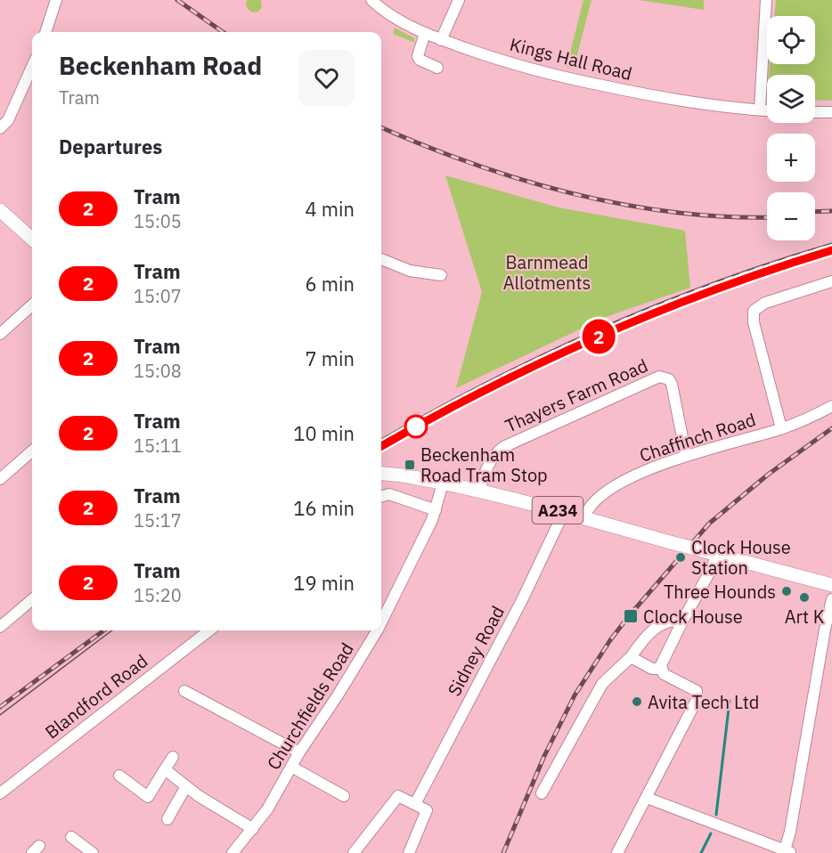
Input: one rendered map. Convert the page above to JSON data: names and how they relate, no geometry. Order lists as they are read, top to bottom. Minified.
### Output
{"streets":{"main road":["A234"],"street":["Kings Hall Road","Thayers Farm Road","Chaffinch Road","Sidney Road","Blandford Road","Churchfields Road"]},"crossings":[["Thayers Farm Road","Chaffinch Road"],["Thayers Farm Road","A234"],["Chaffinch Road","A234"],["A234","Sidney Road"],["A234","Churchfields Road"]],"parks":["Barnmead Allotments"],"places":{"transit":["Beckenham Road Tram Stop","Clock House"],"other":["Clock House Station","Three Hounds","Art K","Avita Tech Ltd"]},"lines":["tram line 2"],"page":{"on_map":"2","map_buttons":["+","−"],"heading":[["Beckenham Road","Tram"],"Departures"],"list":[{"mark":"2","name":"Tram","note":"15:05","value":"4 min"},{"mark":"2","name":"Tram","note":"15:07","value":"6 min"},{"mark":"2","name":"Tram","note":"15:08","value":"7 min"},{"mark":"2","name":"Tram","note":"15:11","value":"10 min"},{"mark":"2","name":"Tram","note":"15:17","value":"16 min"},{"mark":"2","name":"Tram","note":"15:20","value":"19 min"}]}}
